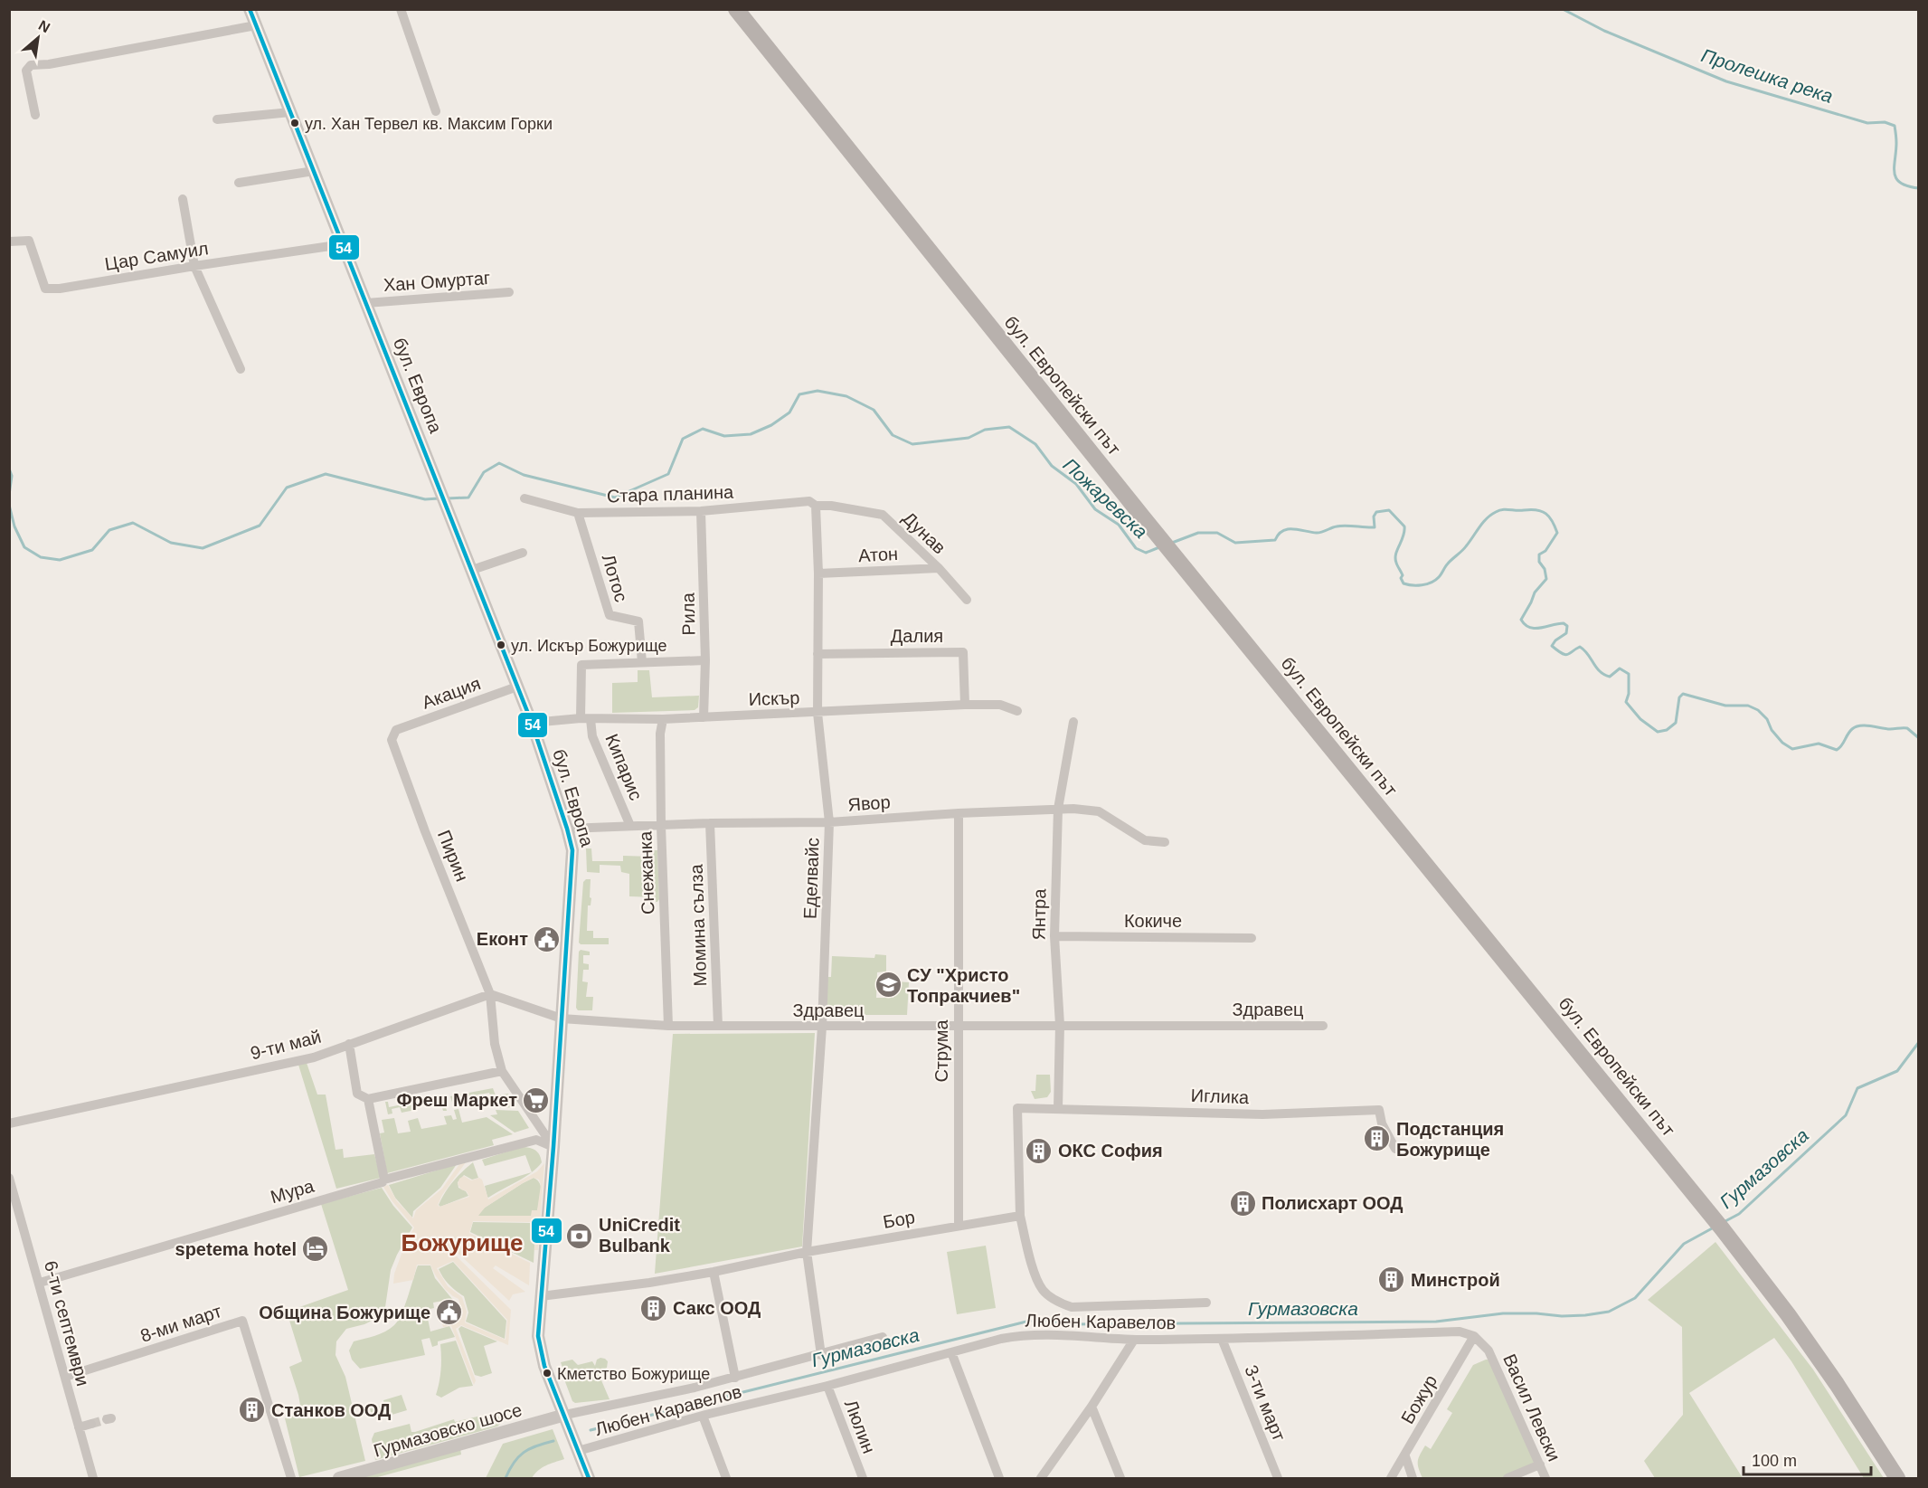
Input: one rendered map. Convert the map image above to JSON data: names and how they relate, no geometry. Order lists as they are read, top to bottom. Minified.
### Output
{"streets":{"main road":["бул. Европейски път"],"street":["Цар Самуил","Хан Омуртаг","бул. Европа","Стара планина","Дунав","Атон","Лотос","Рила","Далия","Акация","Искър","Кипарис","Явор","Пирин","Снежанка","Еделвайс","Янтра","Кокиче","Момина сълза","Здравец","9-ти май","Струма","Иглика","Мура","Бор","Любен Каравелов","6-ти септември","8-ми март","Божур","3-ти март","Васил Левски","Люлин","Гурмазовско шосе"]},"crossings":[["Цар Самуил","бул. Европа"],["Хан Омуртаг","бул. Европа"],["бул. Европа","Акация"],["бул. Европа","Искър"],["бул. Европа","Явор"],["бул. Европа","Пирин"],["бул. Европа","Здравец"],["бул. Европа","Мура"],["бул. Европа","Бор"],["бул. Европа","Любен Каравелов"],["бул. Европа","Гурмазовско шосе"],["Стара планина","Дунав"],["Стара планина","Лотос"],["Стара планина","Рила"],["Стара планина","Еделвайс"],["Дунав","Атон"],["Дунав","Еделвайс"],["Атон","Еделвайс"],["Лотос","Кипарис"],["Рила","Искър"],["Далия","Искър"],["Далия","Еделвайс"],["Акация","Пирин"],["Искър","Кипарис"],["Искър","Снежанка"],["Искър","Еделвайс"],["Кипарис","Явор"],["Явор","Снежанка"],["Явор","Еделвайс"],["Явор","Янтра"],["Явор","Момина сълза"],["Явор","Струма"],["Пирин","9-ти май"],["Пирин","Мура"],["Снежанка","Здравец"],["Еделвайс","Здравец"],["Еделвайс","Бор"],["Янтра","Кокиче"],["Янтра","Здравец"],["Янтра","Иглика"],["Момина сълза","Здравец"],["Здравец","Струма"],["Струма","Бор"],["Иглика","Бор"],["Мура","6-ти септември"],["Любен Каравелов","Божур"],["Любен Каравелов","3-ти март"],["Любен Каравелов","Васил Левски"],["Любен Каравелов","Люлин"],["6-ти септември","8-ми март"],["Божур","Васил Левски"]],"districts":["Божурище"],"water":["Пролешка река","Пожаревска","Гурмазовска"],"places":{"other":["ул. Хан Тервел кв. Максим Горки","ул. Искър Божурище","Кметство Божурище"],"public building":["Еконт","Община Божурище"],"school or university":["СУ \"Христо Топракчиев\""],"supermarket":["Фреш Маркет"],"building":["Подстанция Божурище","ОКС София","Полисхарт ООД","Минстрой","Сакс ООД","Станков ООД"],"bank":["UniCredit Bulbank"],"hotel":["spetema hotel"]},"lines":["transit line 54"],"scale_bar":"100 m","north":"top right"}
